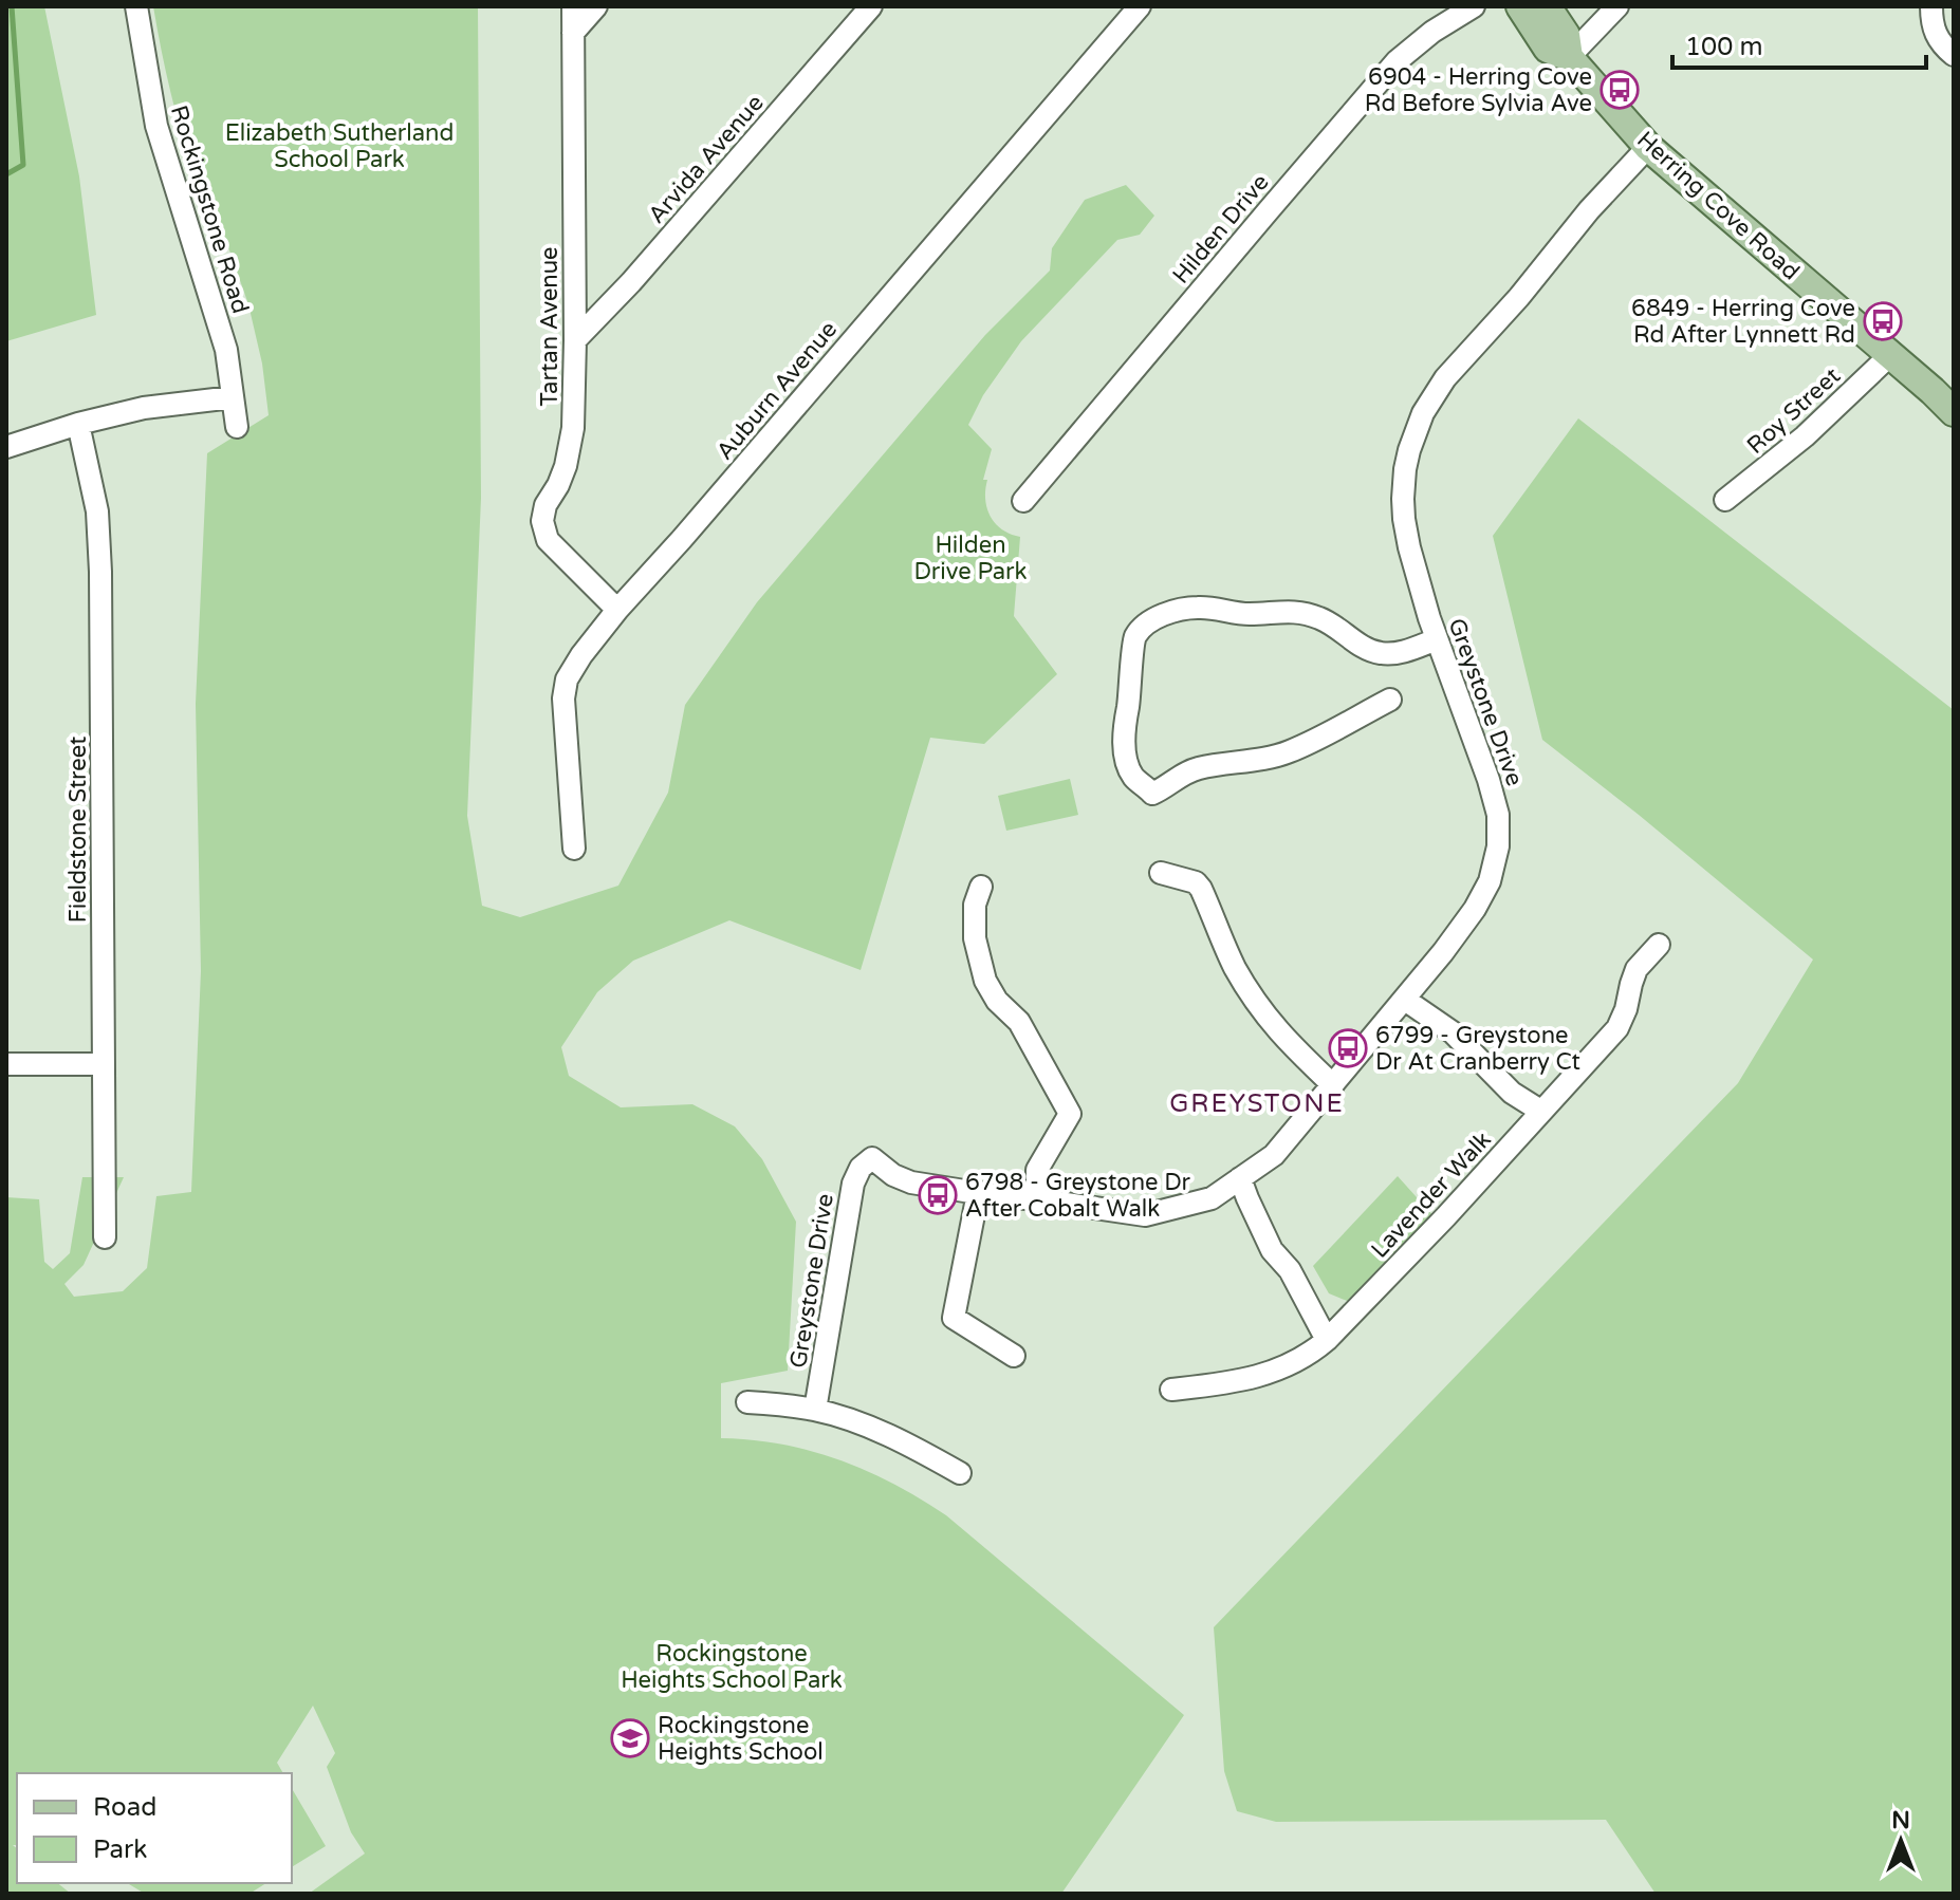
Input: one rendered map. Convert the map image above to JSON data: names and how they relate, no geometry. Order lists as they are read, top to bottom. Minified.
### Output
{"streets":{"main road":["Herring Cove Road"],"street":["Arvida Avenue","Rockingstone Road","Hilden Drive","Tartan Avenue","Auburn Avenue","Roy Street","Greystone Drive","Fieldstone Street","Lavender Walk"]},"crossings":[["Arvida Avenue","Tartan Avenue"],["Herring Cove Road","Roy Street"],["Herring Cove Road","Greystone Drive"],["Tartan Avenue","Auburn Avenue"]],"districts":["GREYSTONE"],"parks":["Elizabeth Sutherland School Park","Hilden Drive Park","Rockingstone Heights School Park"],"places":{"bus stop":["6904 - Herring Cove Rd Before Sylvia Ave","6849 - Herring Cove Rd After Lynnett Rd","6799 - Greystone Dr At Cranberry Ct","6798 - Greystone Dr After Cobalt Walk"],"school or university":["Rockingstone Heights School"]},"legend":["Road","Park"],"scale_bar":"100 m","north":"top"}
